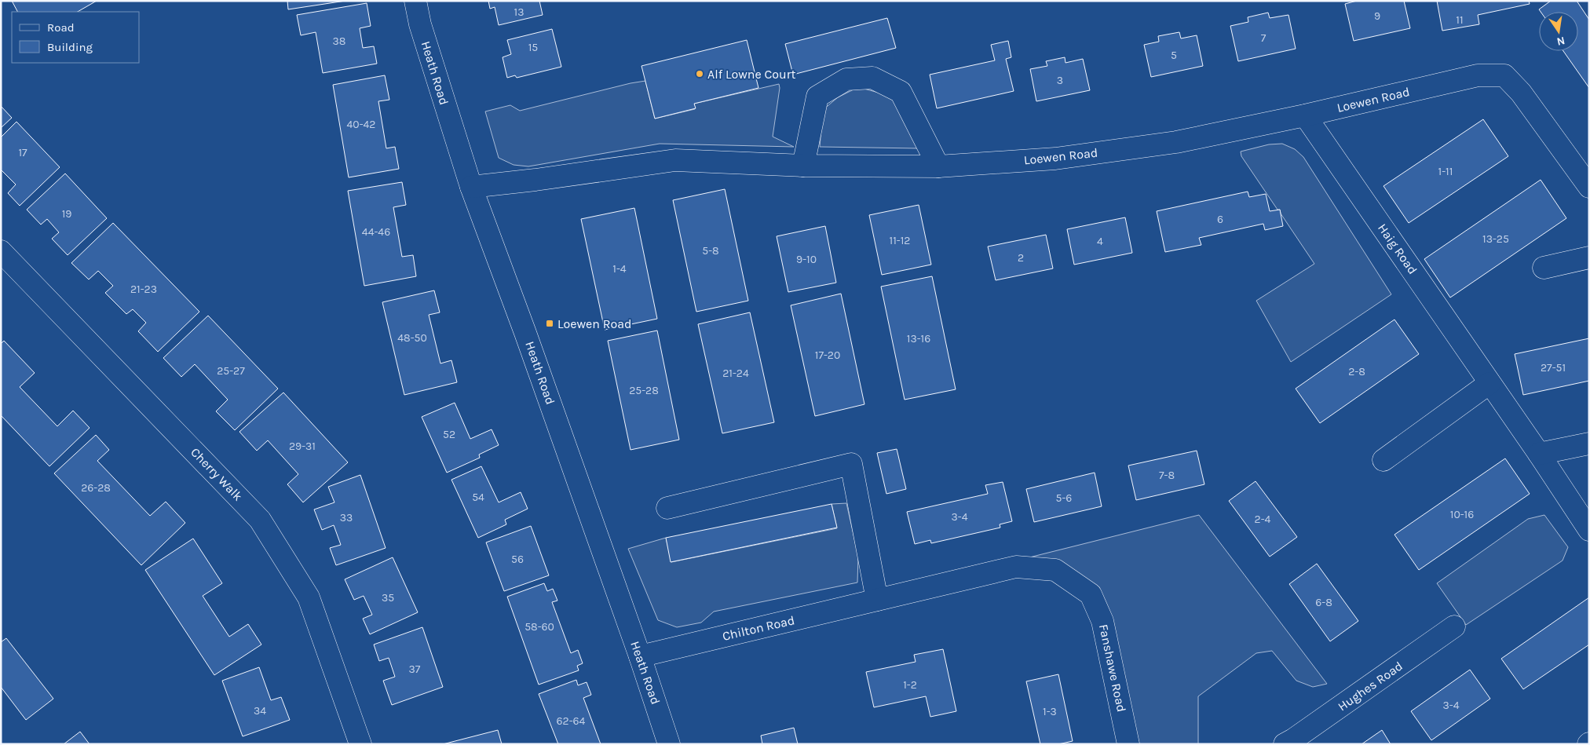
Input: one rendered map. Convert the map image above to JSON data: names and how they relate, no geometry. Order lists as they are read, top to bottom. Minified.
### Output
{"streets":{"street":["Heath Road","Loewen Road","Haig Road","Cherry Walk","Chilton Road","Fanshawe Road","Hughes Road"]},"crossings":[["Heath Road","Loewen Road"],["Heath Road","Chilton Road"],["Loewen Road","Haig Road"],["Chilton Road","Fanshawe Road"]],"places":{"other":["Alf Lowne Court"],"transit":["Loewen Road"]},"house_numbers":["13","9","11","7","38","15","5","3","40-42","17","1-11","19","6","44-46","13-25","11-12","4","5-8","2","9-10","1-4","21-23","48-50","13-16","17-20","27-51","25-27","2-8","21-24","25-28","52","29-31","7-8","26-28","54","5-6","10-16","3-4","33","2-4","56","35","6-8","58-60","37","1-2","3-4","34","1-3","62-64"],"legend":["Road","Building"],"north":"bottom"}
